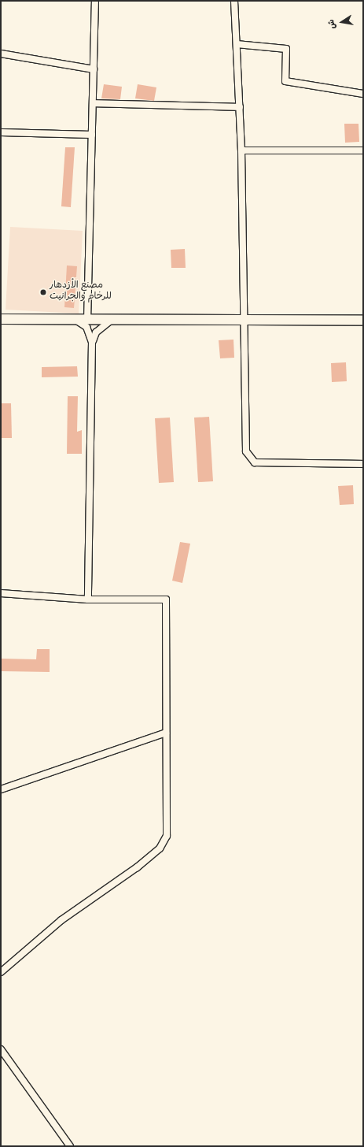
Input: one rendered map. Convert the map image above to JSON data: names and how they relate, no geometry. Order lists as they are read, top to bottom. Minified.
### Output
{"places":["مصنع الأزدهار للرخام والجرانيت"],"north":"left"}
